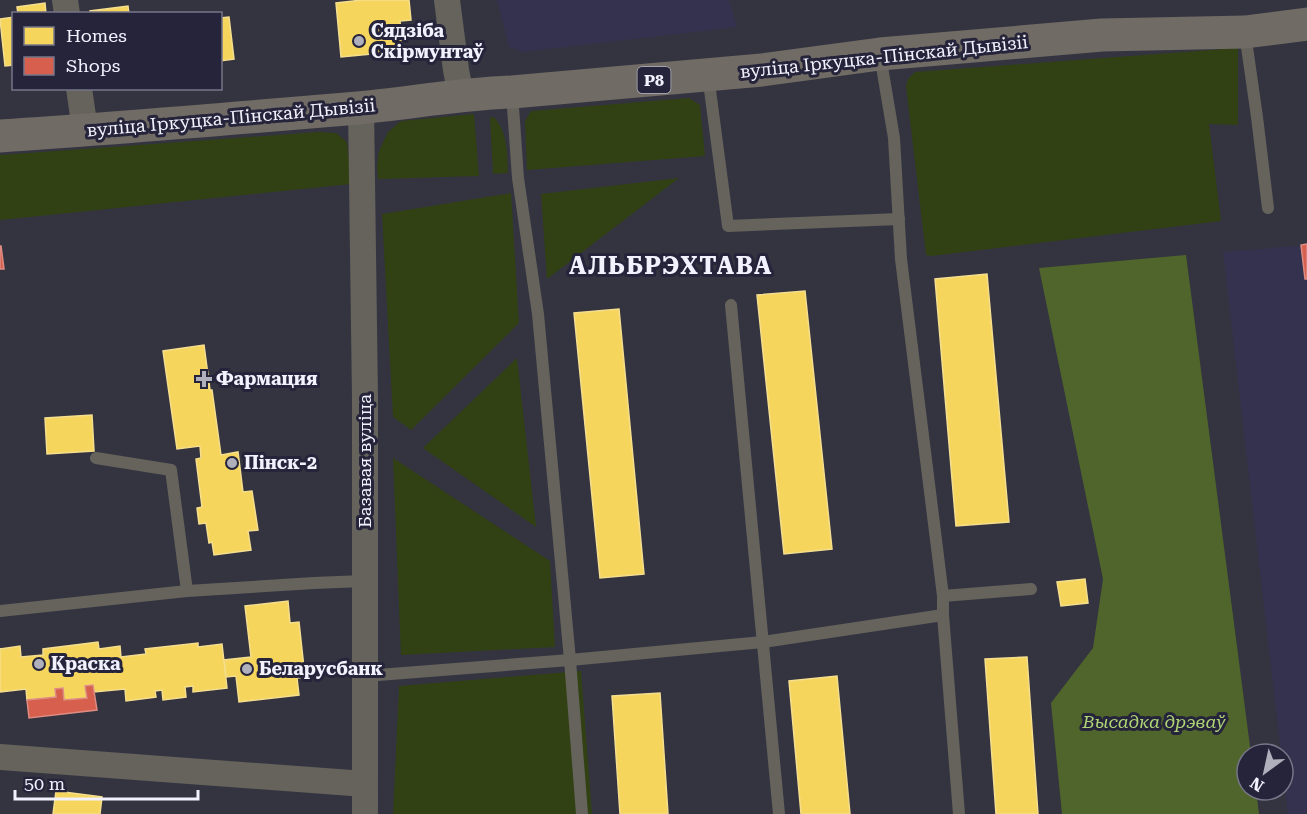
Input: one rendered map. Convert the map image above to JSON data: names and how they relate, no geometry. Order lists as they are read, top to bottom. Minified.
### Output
{"streets":{"main road":["вуліца Іркуцка-Пінскай Дывізіі","Р8"],"street":["Базавая вуліца"]},"crossings":[["вуліца Іркуцка-Пінскай Дывізіі","Базавая вуліца"]],"districts":["АЛЬБРЭХТАВА"],"parks":["Высадка дрэваў"],"places":{"other":["Сядзіба Скірмунтаў","Пінск-2","Краска","Беларусбанк"],"health":["Фармация"]},"legend":["Homes","Shops"],"scale_bar":"50 m","north":"bottom left"}
